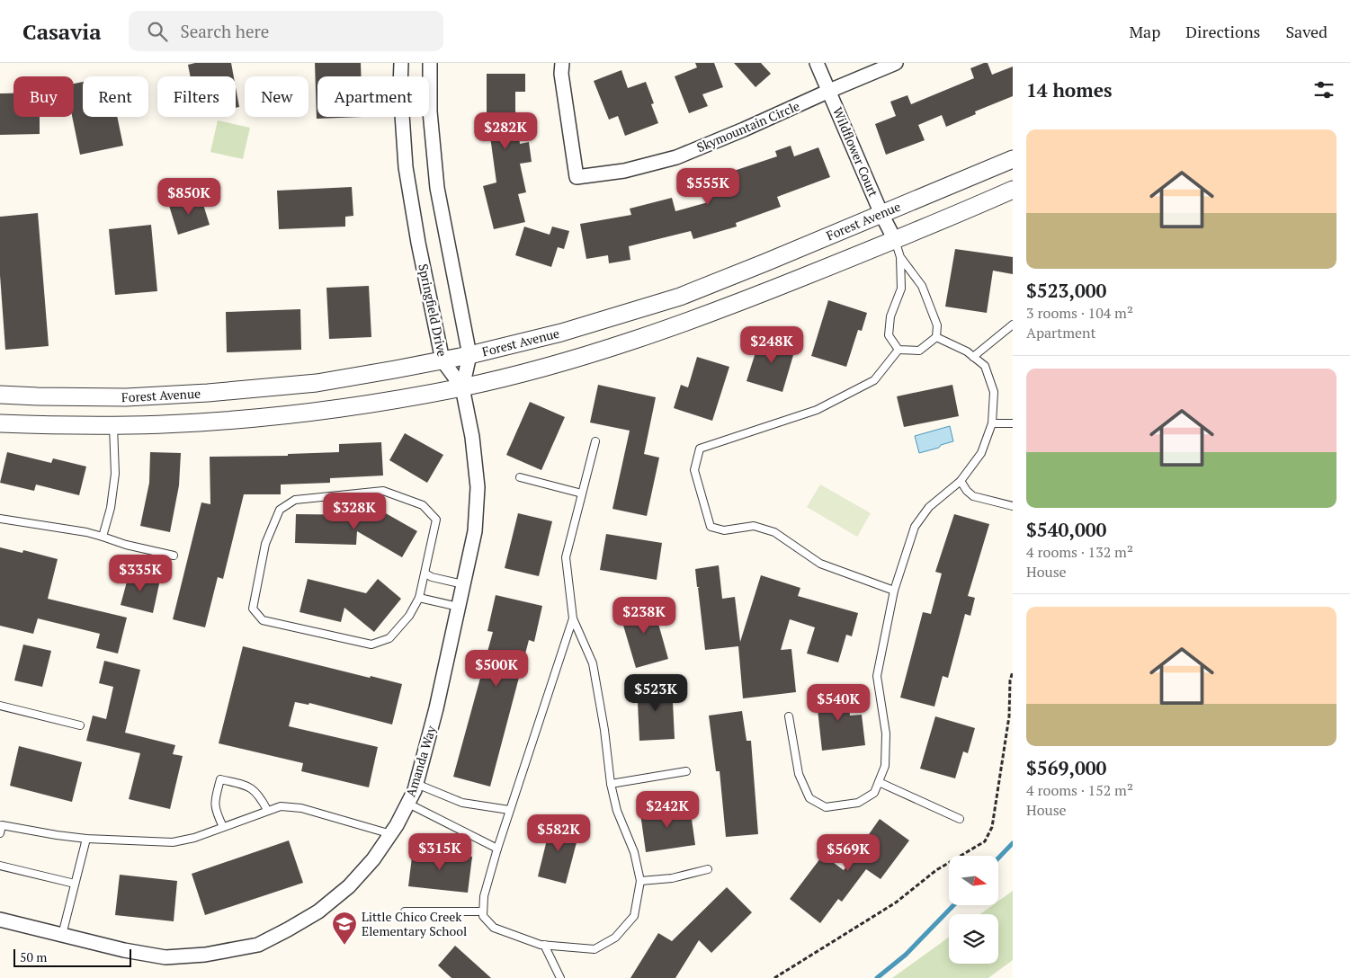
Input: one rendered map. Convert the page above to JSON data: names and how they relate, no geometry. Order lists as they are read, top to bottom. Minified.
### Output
{"streets":{"street":["Skymountain Circle","Wildflower Court","Forest Avenue","Springfield Drive","Amanda Way"]},"crossings":[["Skymountain Circle","Wildflower Court"],["Wildflower Court","Forest Avenue"],["Forest Avenue","Springfield Drive"],["Springfield Drive","Amanda Way"]],"places":{"school or university":["Little Chico Creek Elementary School"]},"scale_bar":"50 m","north":"right","page":{"header":"Casavia","search":"Search here","nav":["Map","Directions","Saved"],"heading":"14 homes","chip":["Buy","Rent","Filters","New","Apartment"],"price":["$282K","$555K","$850K","$248K","$328K","$335K","$238K","$500K","$523K","$540K","$242K","$582K","$315K","$569K"],"list":[{"name":"$523,000","note":"3 rooms · 104 m² · Apartment"},{"name":"$540,000","note":"4 rooms · 132 m² · House"},{"name":"$569,000","note":"4 rooms · 152 m² · House"}],"scale":"50 m"}}
